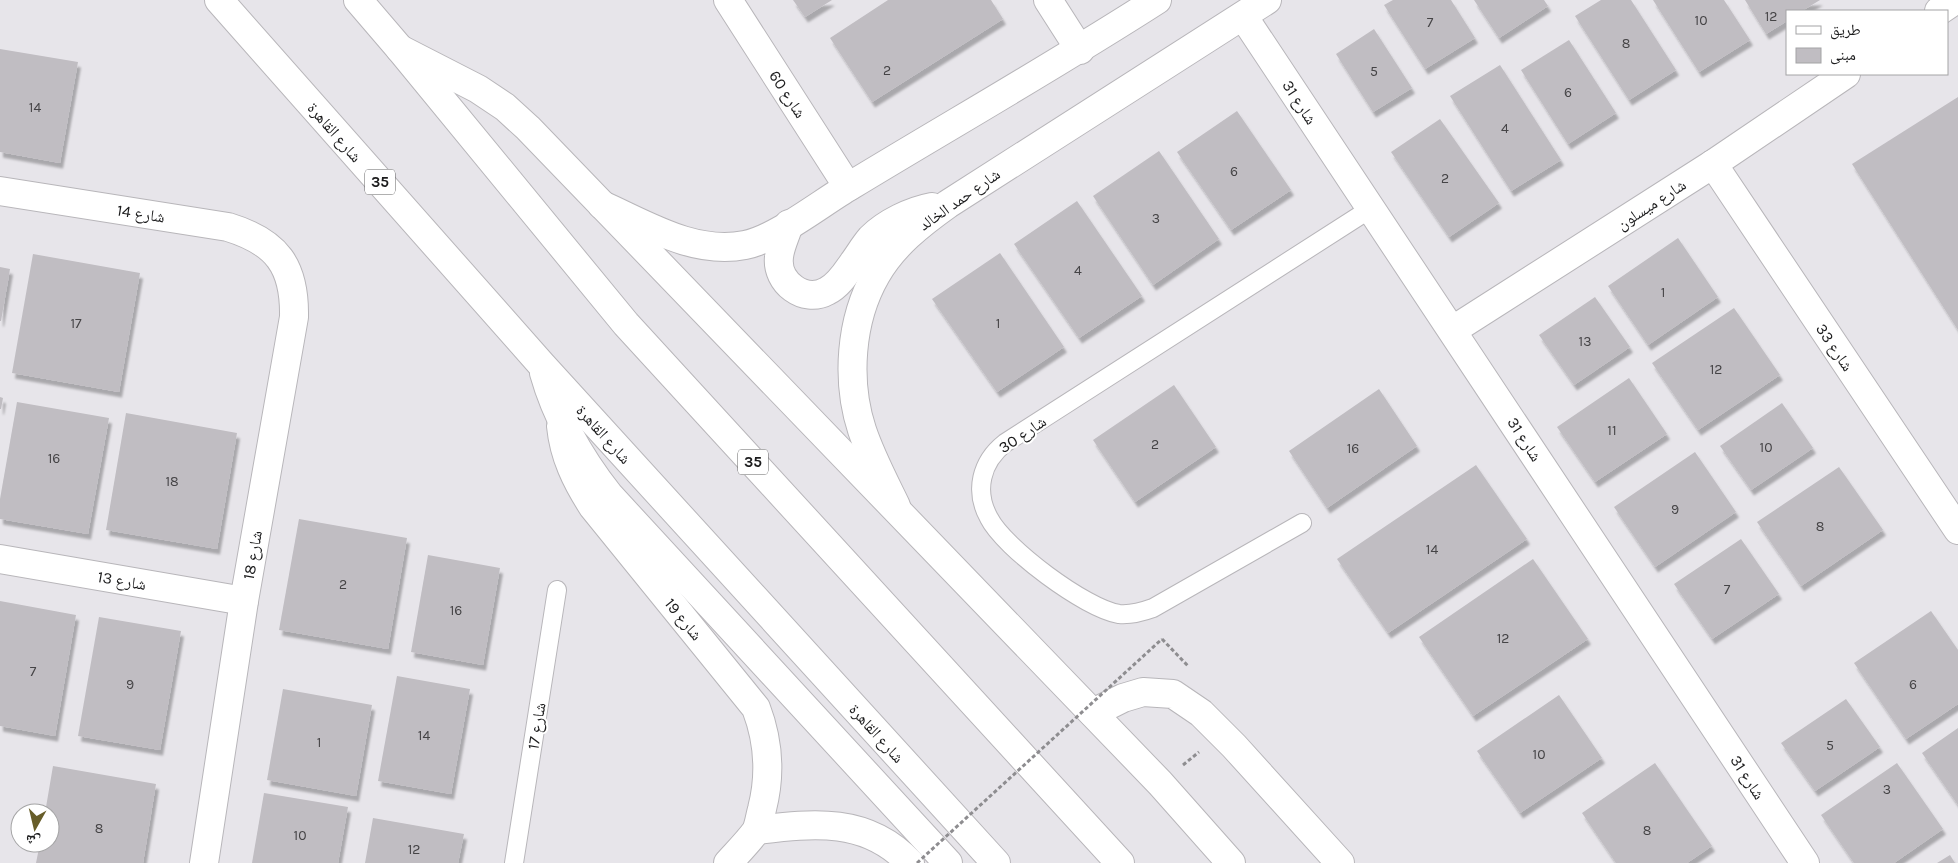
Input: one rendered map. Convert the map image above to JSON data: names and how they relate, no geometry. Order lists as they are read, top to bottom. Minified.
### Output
{"streets":{"street":["شارع 60","شارع 31","شارع القاهرة","35","شارع حمد الخالد","شارع ميسلون","شارع 14","شارع 33","شارع 18","شارع 13","شارع 19"],"lane":["شارع 30","شارع 17"]},"crossings":[["شارع 31","شارع حمد الخالد"],["شارع 31","شارع ميسلون"],["شارع 31","شارع 30"],["شارع ميسلون","شارع 33"],["شارع 14","شارع 18"],["شارع 18","شارع 13"]],"house_numbers":["12","10","7","8","2","5","6","14","4","6","2","3","4","1","17","1","13","12","11","2","10","16","16","18","9","8","14","2","7","16","12","7","9","6","14","1","5","10","3","8","8","10","12"],"legend":["طريق","مبنى"],"north":"bottom"}
